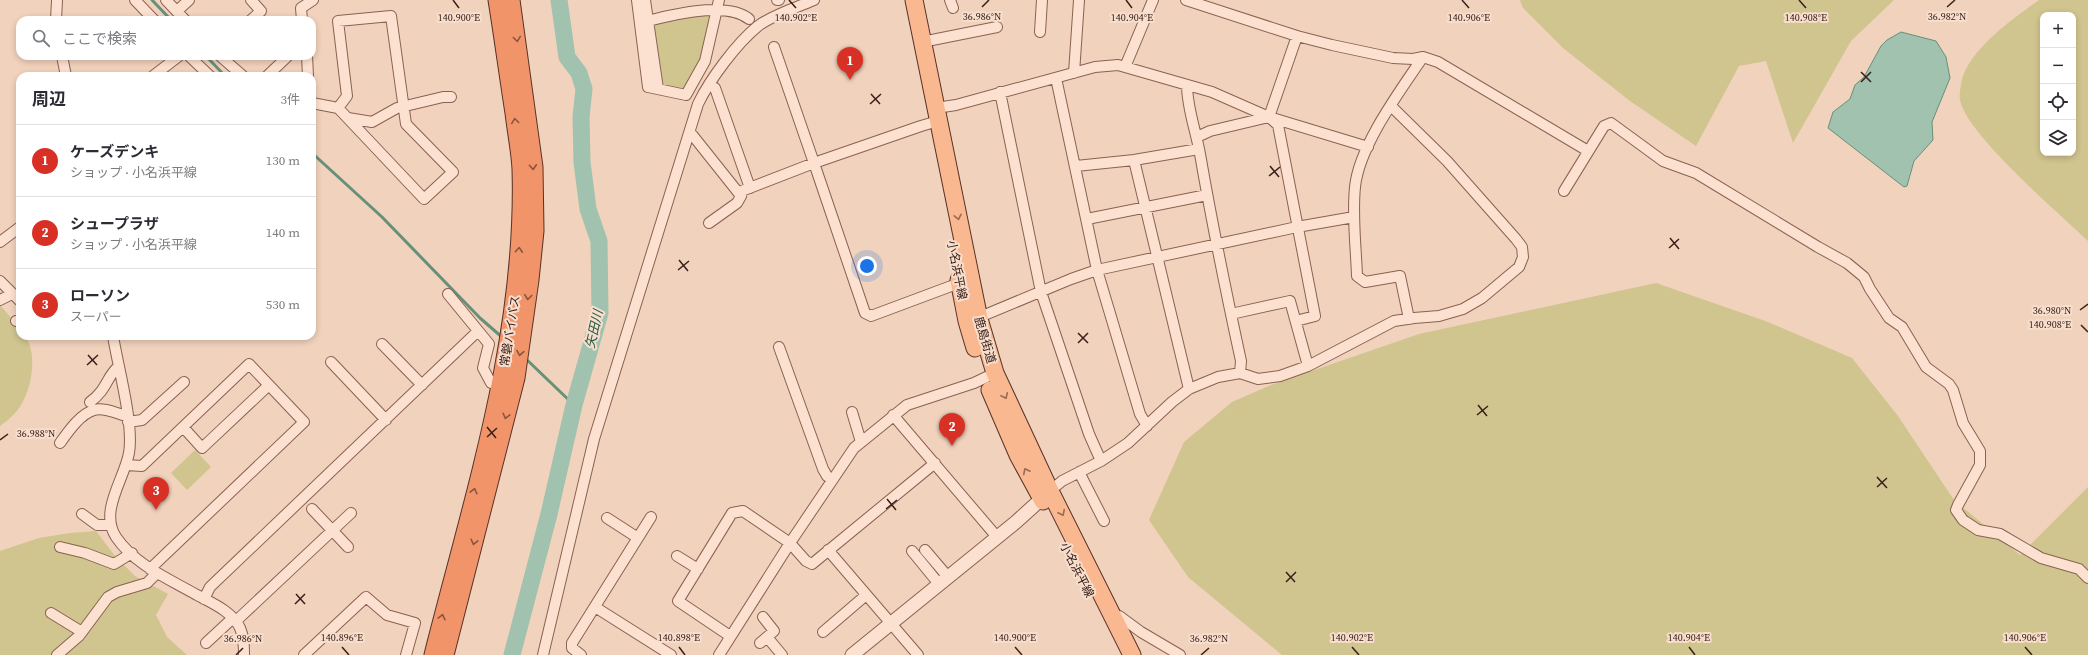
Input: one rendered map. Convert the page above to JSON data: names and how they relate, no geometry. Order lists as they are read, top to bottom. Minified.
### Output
{"streets":{"highway":["常磐バイパス"],"main road":["小名浜平線"]},"water":["矢田川"],"page":{"map_buttons":["+","−"],"search":"ここで検索","pins":["1","2","3"],"heading":["周辺","3件"],"list":[{"mark":"1","name":"ケーズデンキ","note":"ショップ · 小名浜平線","value":"130 m"},{"mark":"2","name":"シュープラザ","note":"ショップ · 小名浜平線","value":"140 m"},{"mark":"3","name":"ローソン","note":"スーパー","value":"530 m"}]},"coordinates":["36.986°N","36.982°N","140.900°E","140.902°E","140.904°E","140.906°E","140.908°E","36.980°N","36.988°N","140.896°E","140.898°E"]}
